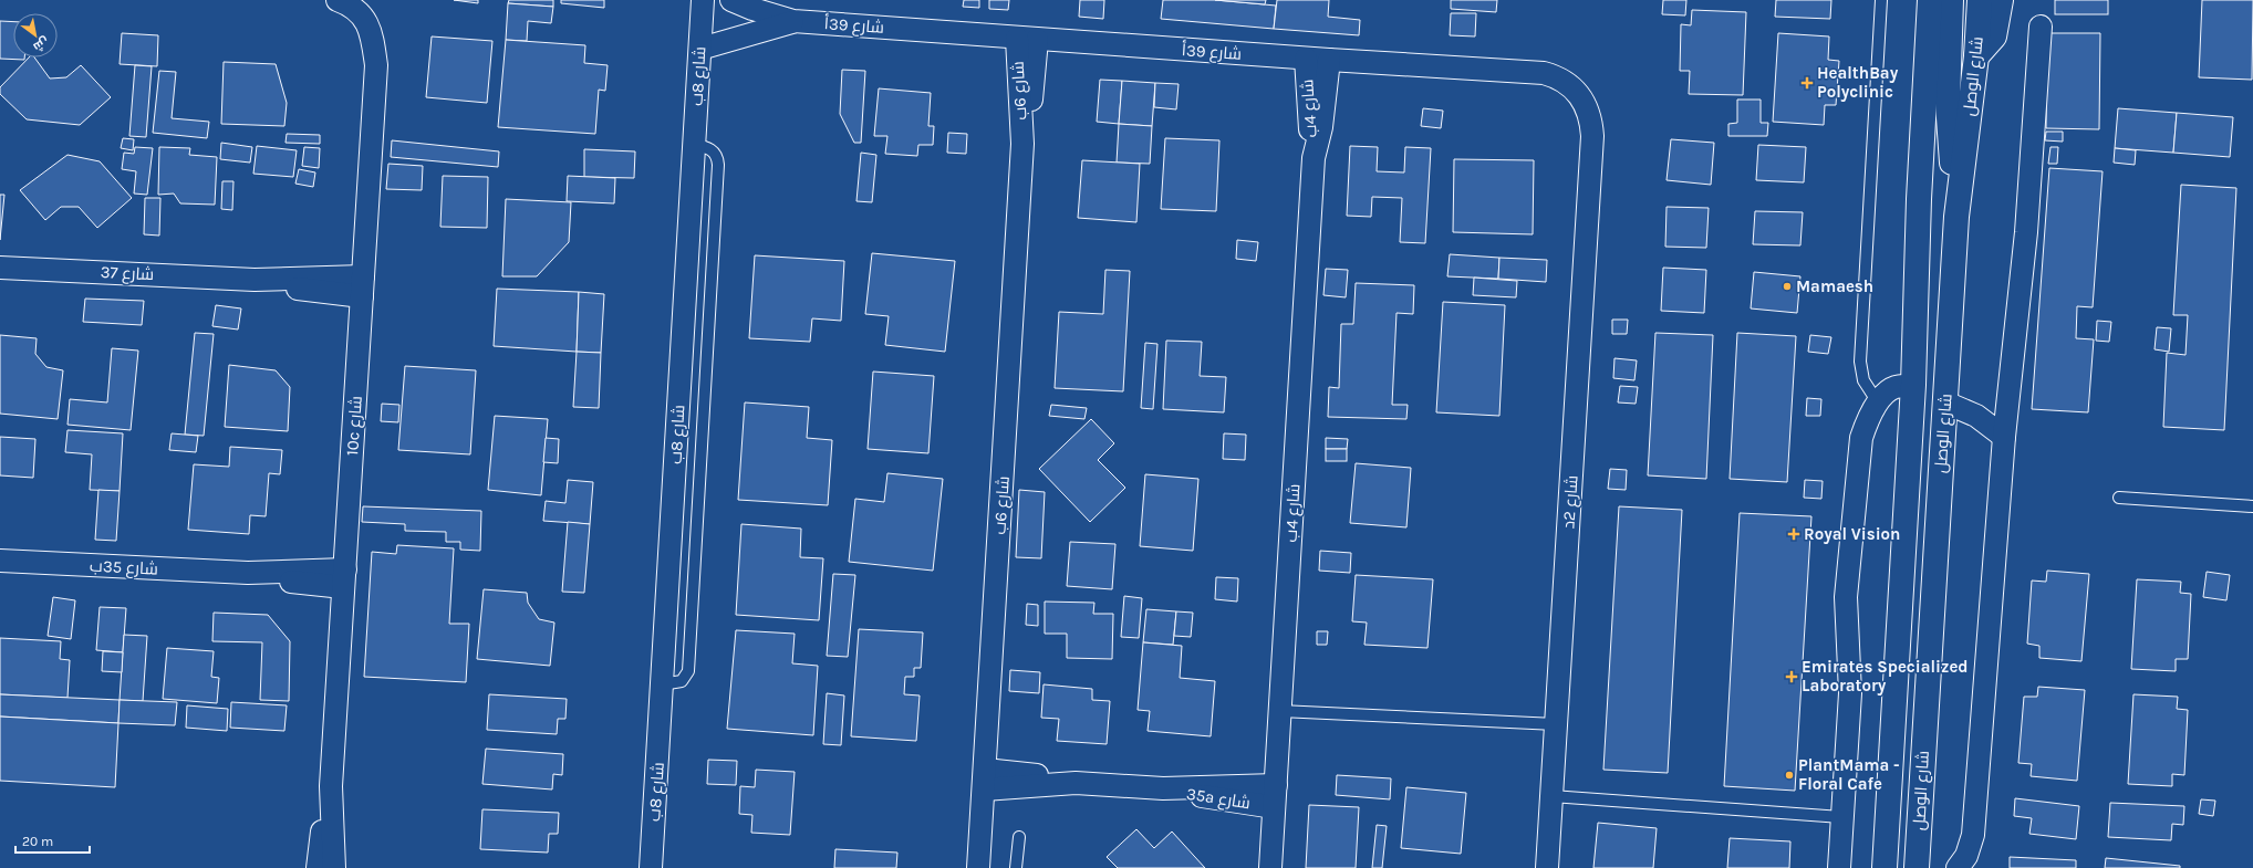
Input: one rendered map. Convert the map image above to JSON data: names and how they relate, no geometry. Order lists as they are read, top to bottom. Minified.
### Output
{"streets":{"main road":["شارع الوصل"],"street":["شارع 39أ","شارع 8ب","شارع 6ب","شارع 4ب","شارع 37","10c شارع","شارع 2د","شارع 35ب","35a شارع"]},"crossings":[["شارع 39أ","شارع 8ب"],["شارع 39أ","شارع 6ب"],["شارع 39أ","شارع 4ب"],["شارع 39أ","شارع 2د"],["شارع 6ب","35a شارع"],["شارع 4ب","35a شارع"],["شارع 37","10c شارع"],["10c شارع","شارع 35ب"]],"places":{"health":["HealthBay Polyclinic","Royal Vision","Emirates Specialized Laboratory"],"other":["Mamaesh","PlantMama - Floral Cafe"]},"scale_bar":"20 m","north":"bottom right"}
